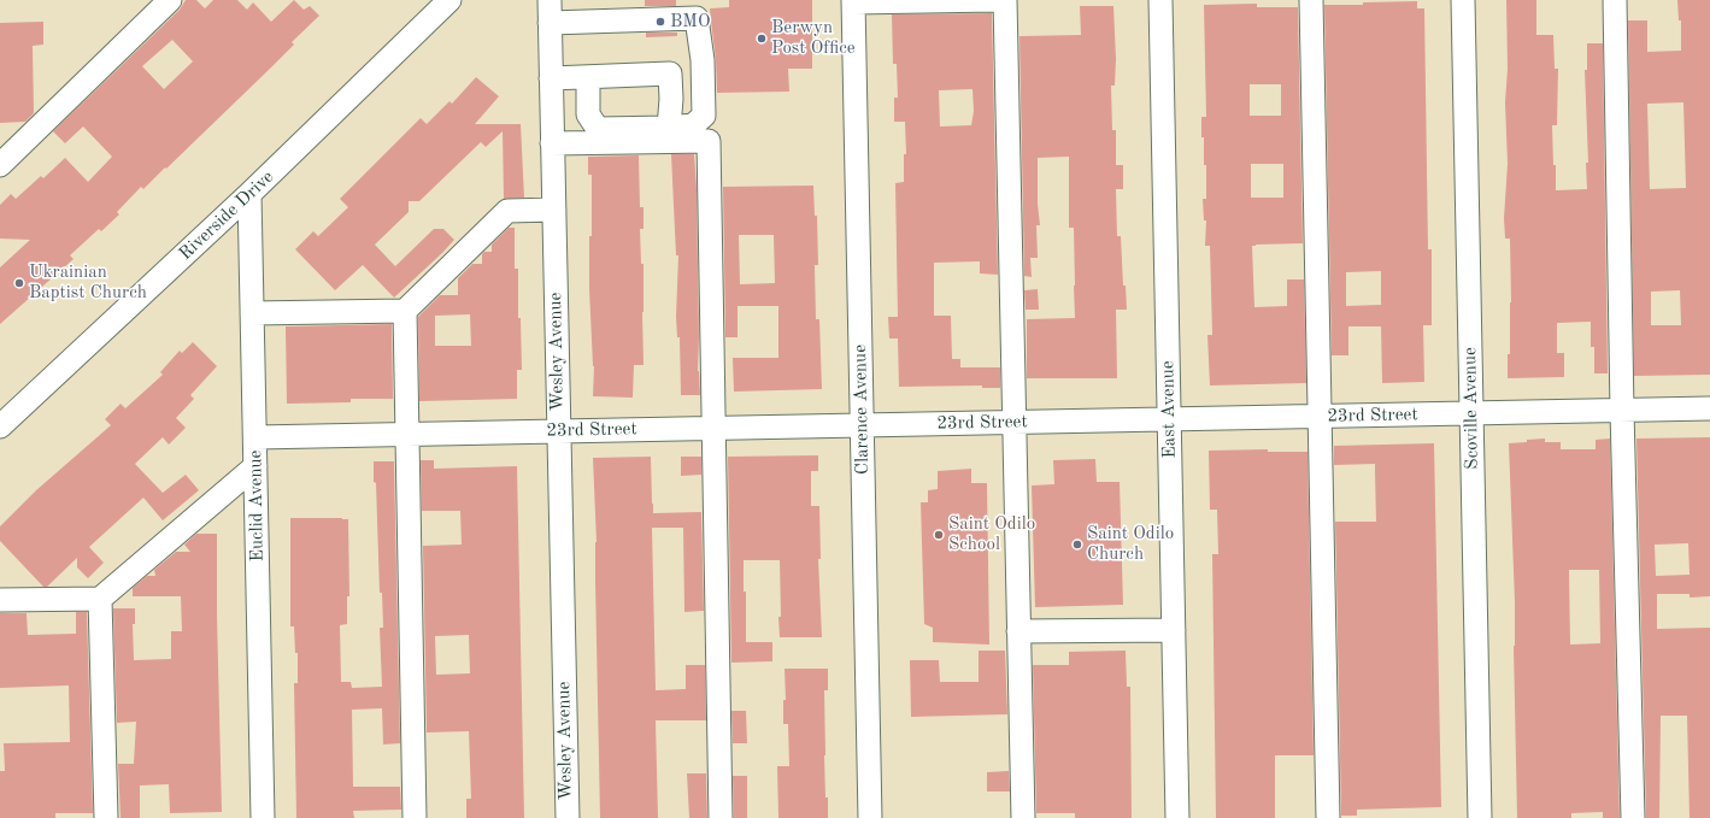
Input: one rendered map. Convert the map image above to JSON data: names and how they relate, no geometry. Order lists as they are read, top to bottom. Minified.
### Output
{"streets":{"street":["Riverside Drive","Wesley Avenue","Scoville Avenue","Clarence Avenue","East Avenue","23rd Street","Euclid Avenue"]},"crossings":[["Riverside Drive","Euclid Avenue"],["Wesley Avenue","23rd Street"],["Scoville Avenue","23rd Street"],["Clarence Avenue","23rd Street"],["East Avenue","23rd Street"],["23rd Street","Euclid Avenue"]],"places":["BMO","Berwyn Post Office","Ukrainian Baptist Church","Saint Odilo School","Saint Odilo Church"]}
